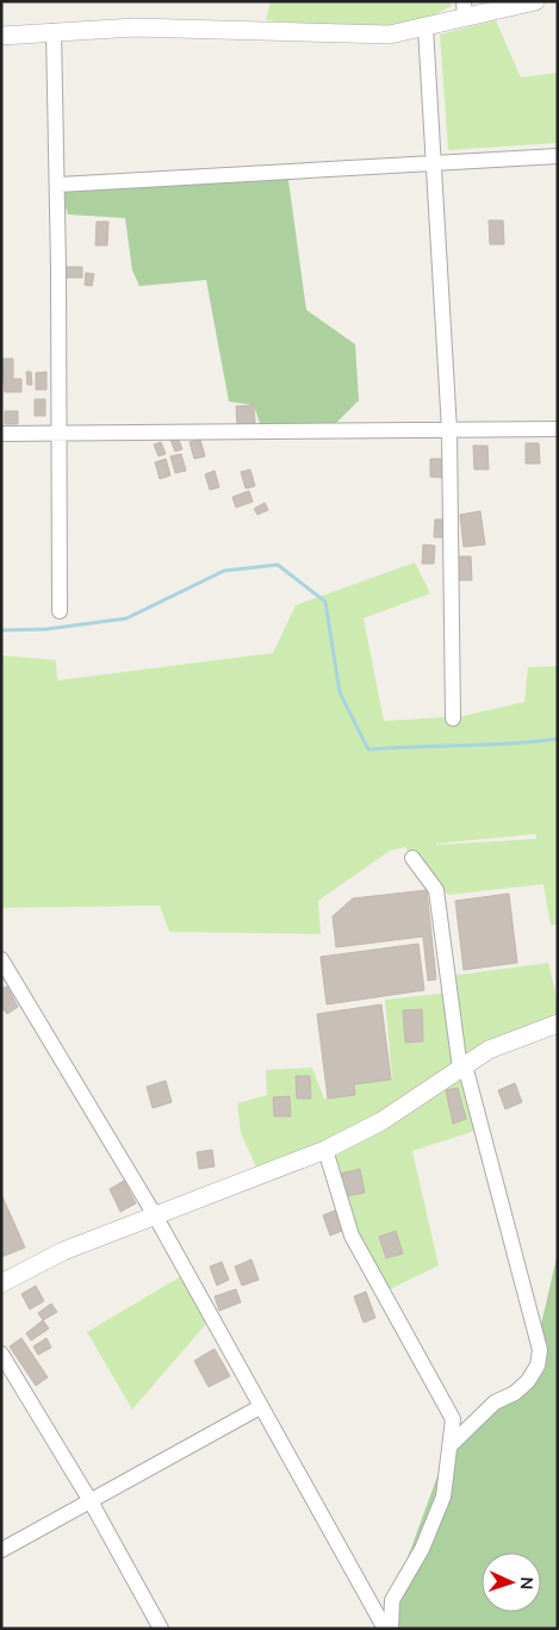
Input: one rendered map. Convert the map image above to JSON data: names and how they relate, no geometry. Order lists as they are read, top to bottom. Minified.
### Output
{"north":"right"}
